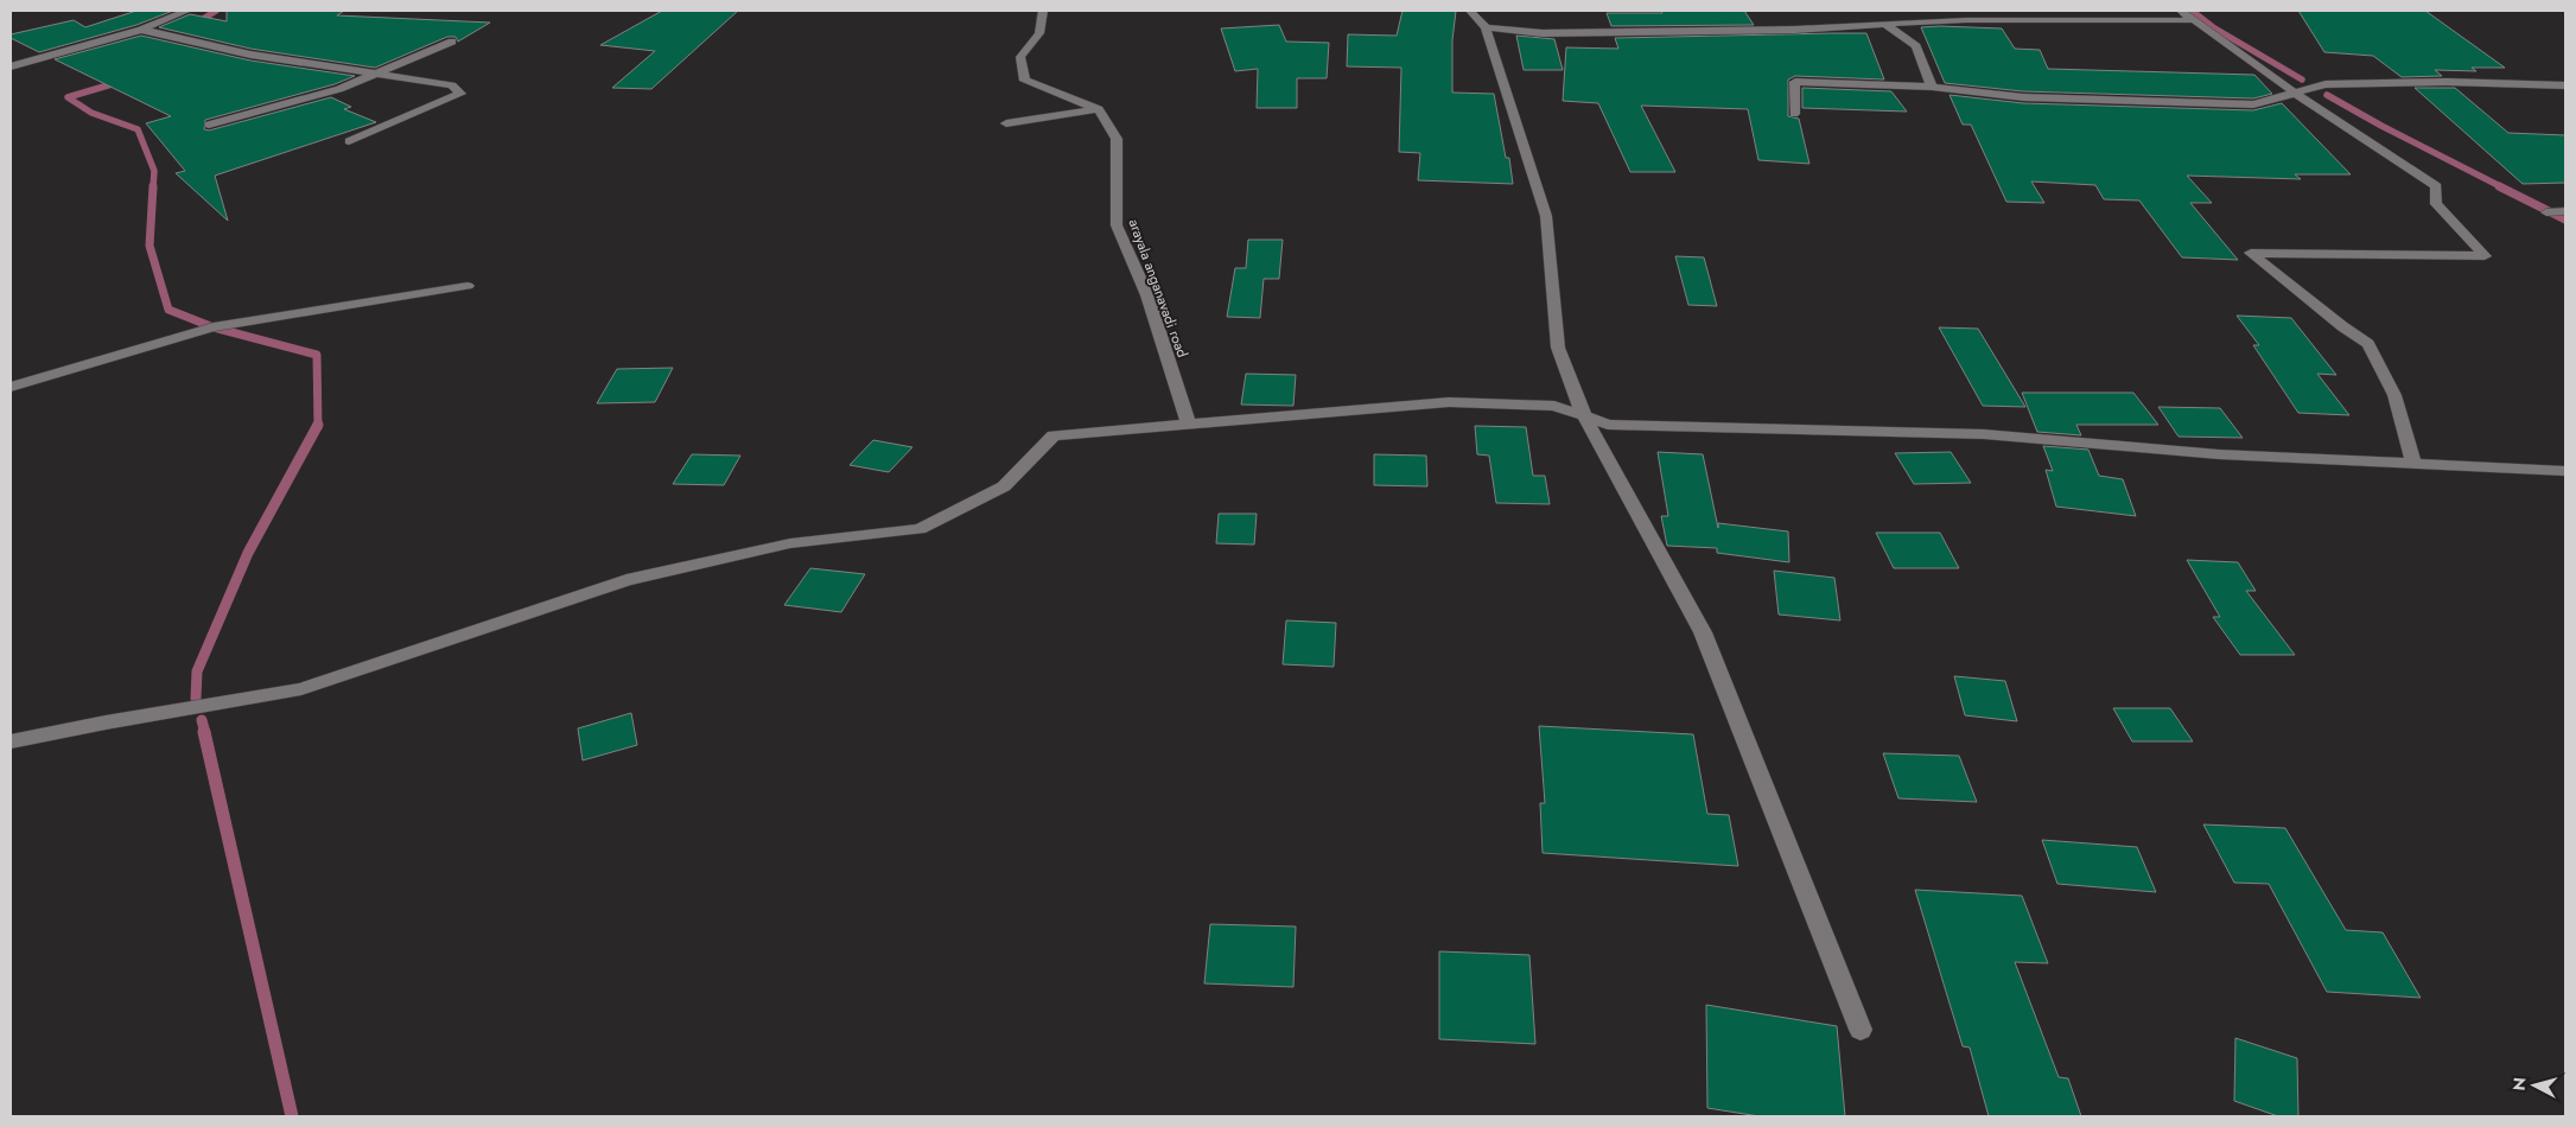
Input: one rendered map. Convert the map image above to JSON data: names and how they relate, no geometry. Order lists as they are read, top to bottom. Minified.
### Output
{"streets":{"street":["arayala anganavadi road"]},"north":"left"}
